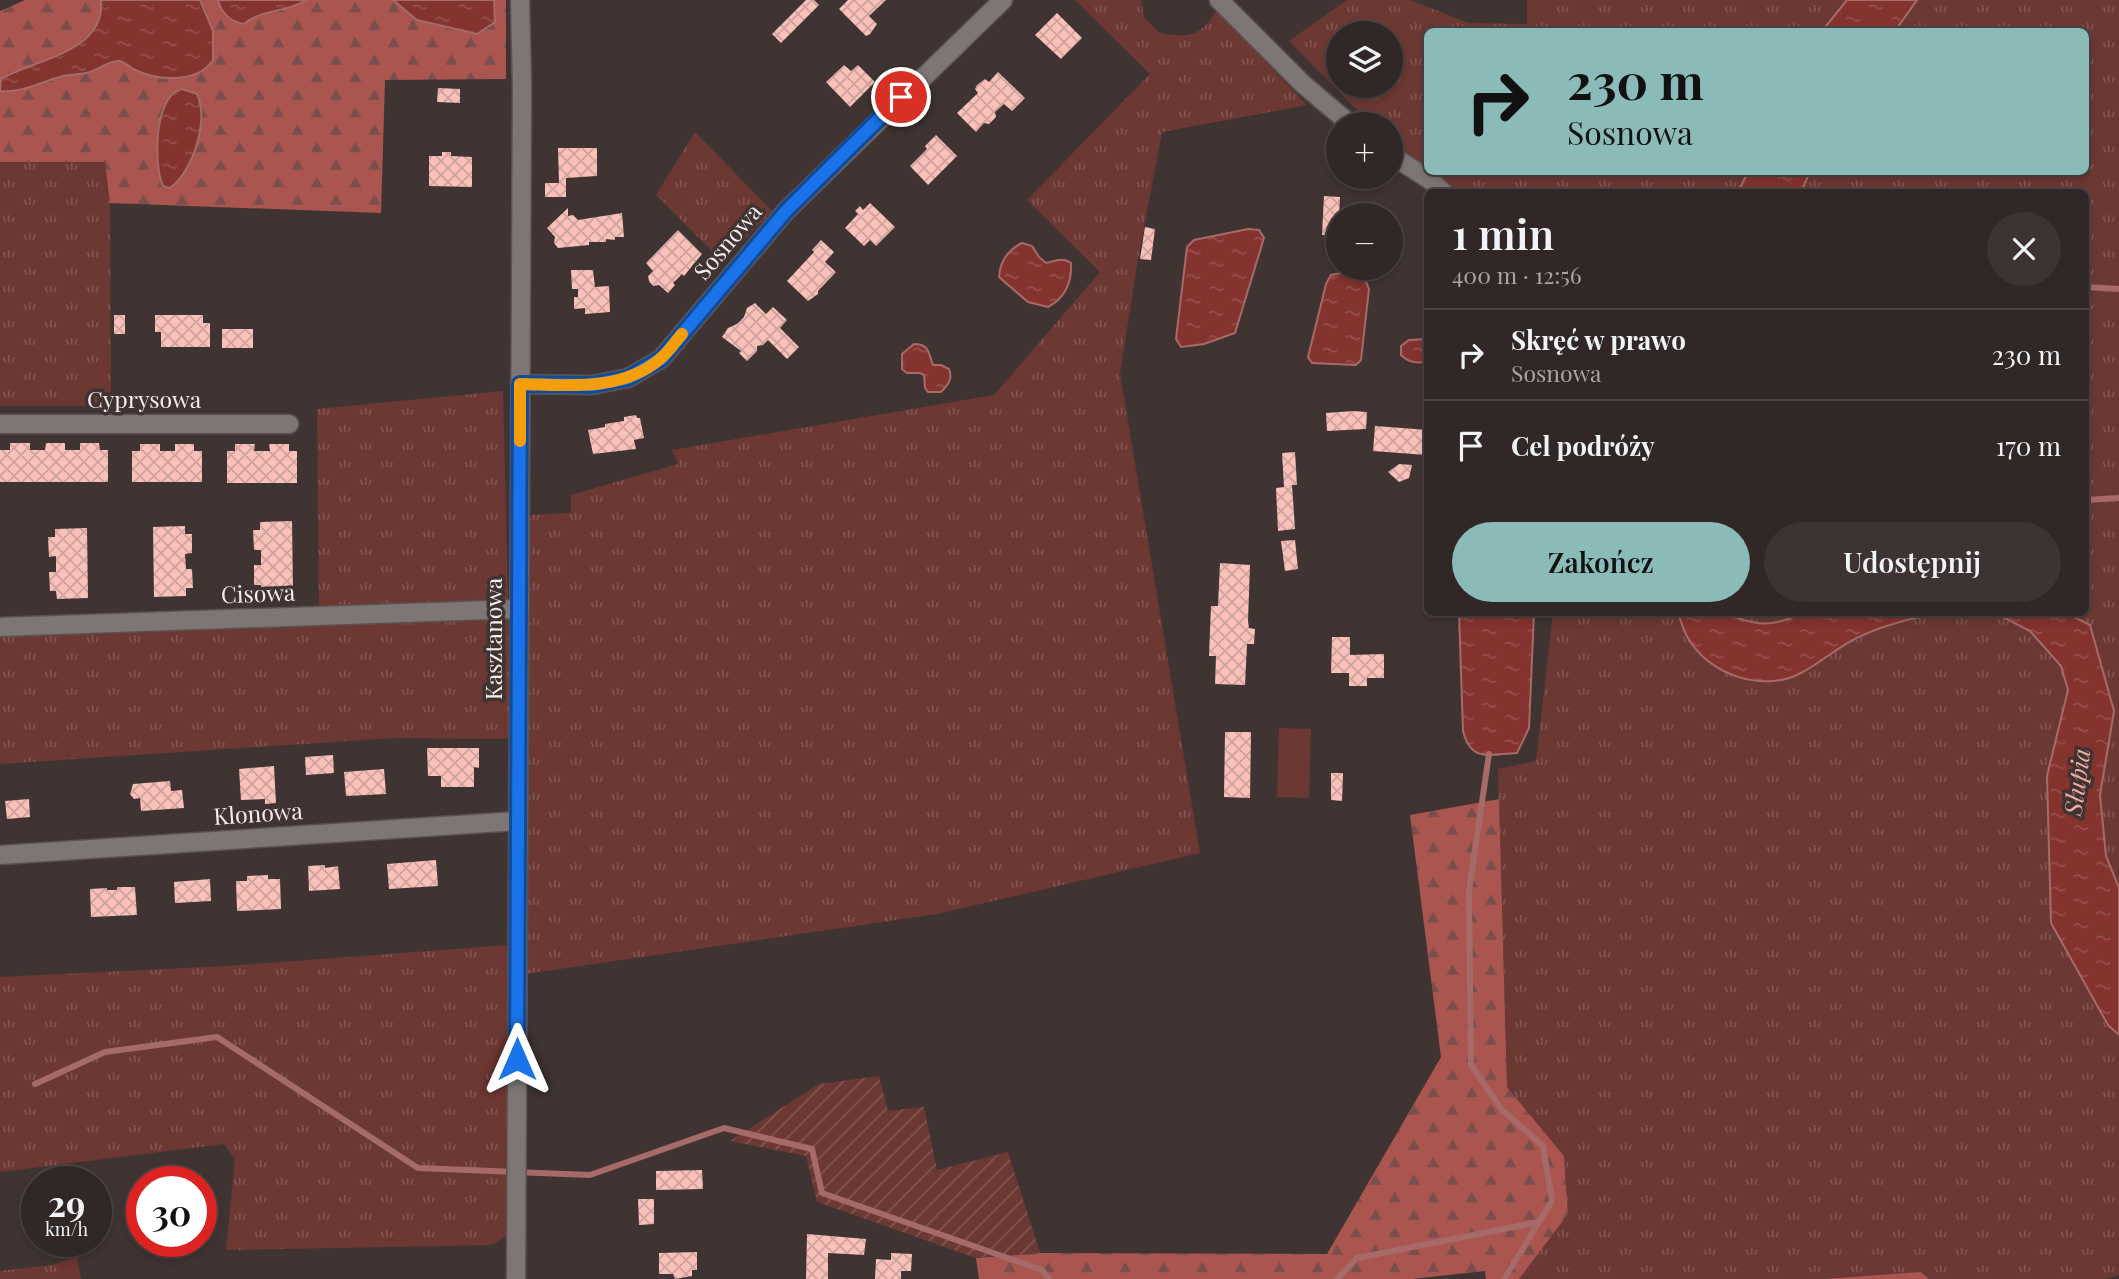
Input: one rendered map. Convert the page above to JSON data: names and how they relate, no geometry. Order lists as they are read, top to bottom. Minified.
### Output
{"streets":{"street":["Sosnowa","Cyprysowa","Cisowa","Kasztanowa","Klonowa"]},"crossings":[["Sosnowa","Kasztanowa"],["Cisowa","Kasztanowa"],["Kasztanowa","Klonowa"]],"water":["Słupia"],"page":{"map_buttons":["+","−"],"turn":["230 m","Sosnowa"],"heading":["1 min","400 m · 12:56"],"list":[{"name":"Skręć w prawo","note":"Sosnowa","value":"230 m"},{"name":"Cel podróży","value":"170 m"}],"buttons":["Zakończ","Udostępnij"],"speed":"29 km/h","limit":"30"}}
